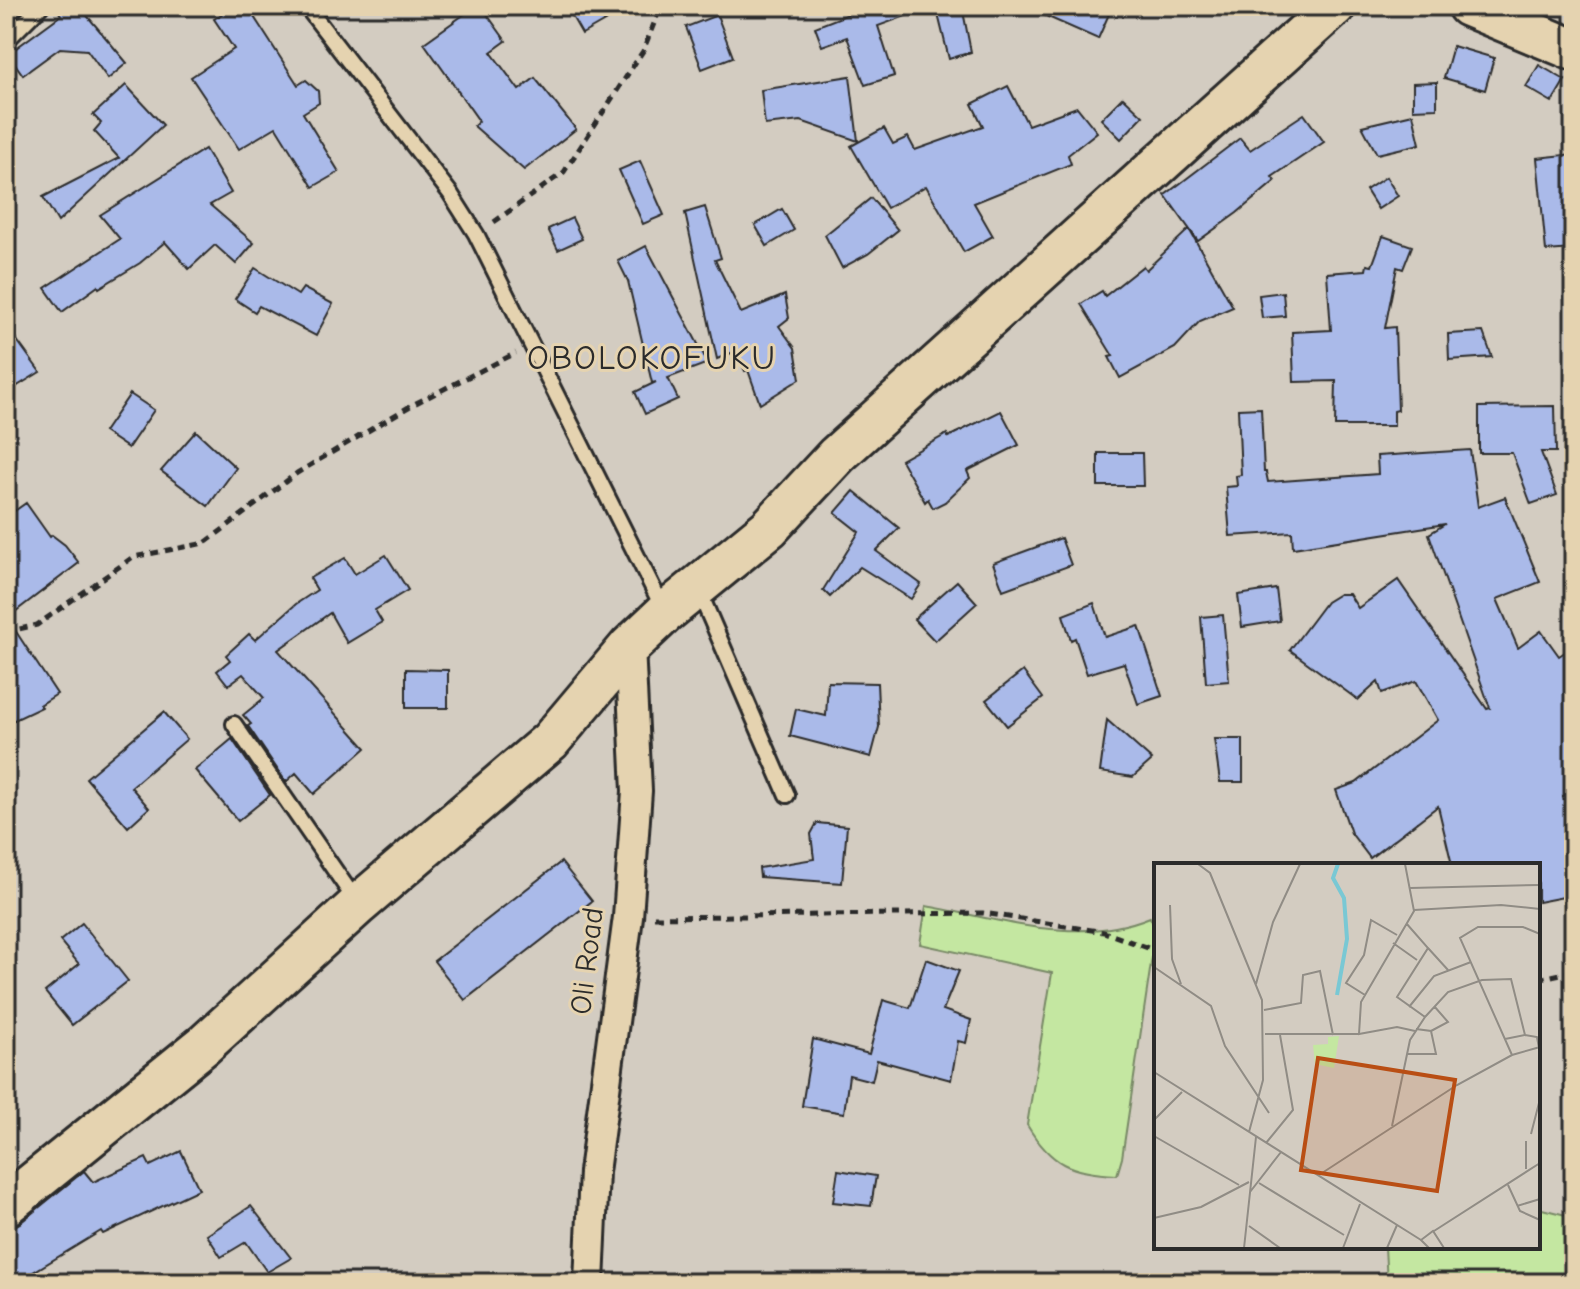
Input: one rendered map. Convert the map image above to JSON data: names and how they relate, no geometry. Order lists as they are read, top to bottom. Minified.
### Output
{"streets":{"street":["Oli Road"]},"districts":["OBOLOKOFUKU"]}
